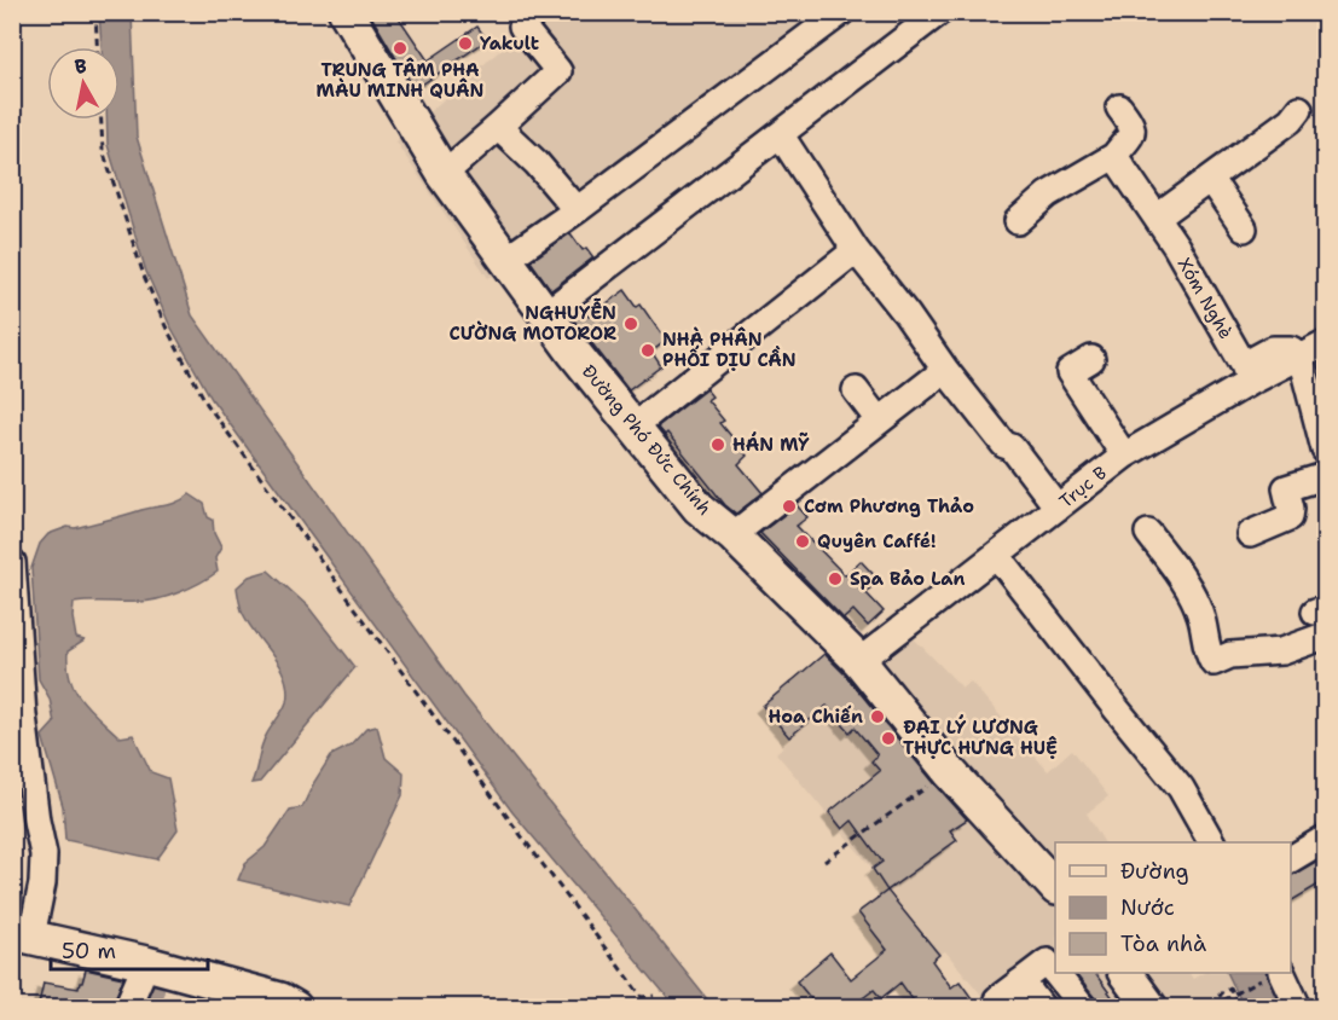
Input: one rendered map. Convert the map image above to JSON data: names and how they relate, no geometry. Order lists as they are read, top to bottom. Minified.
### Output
{"streets":{"main road":["Đường Phó Đức Chính"],"street":["Xóm Nghè","Trục B"]},"crossings":[["Xóm Nghè","Trục B"],["Đường Phó Đức Chính","Trục B"]],"places":["Yakult","TRUNG TÂM PHA MÀU MINH QUÂN","NGHUYỄN CƯỜNG MOTOROR","NHÀ PHÂN PHỐI DỊU CẦN","HÁN MỸ","Cơm Phương Thảo","Quyên Caffé!","Spa Bảo Lan","Hoa Chiến","ĐẠI LÝ LƯƠNG THỰC HƯNG HUỆ"],"legend":["Đường","Nước","Tòa nhà"],"scale_bar":"50 m","north":"top"}
